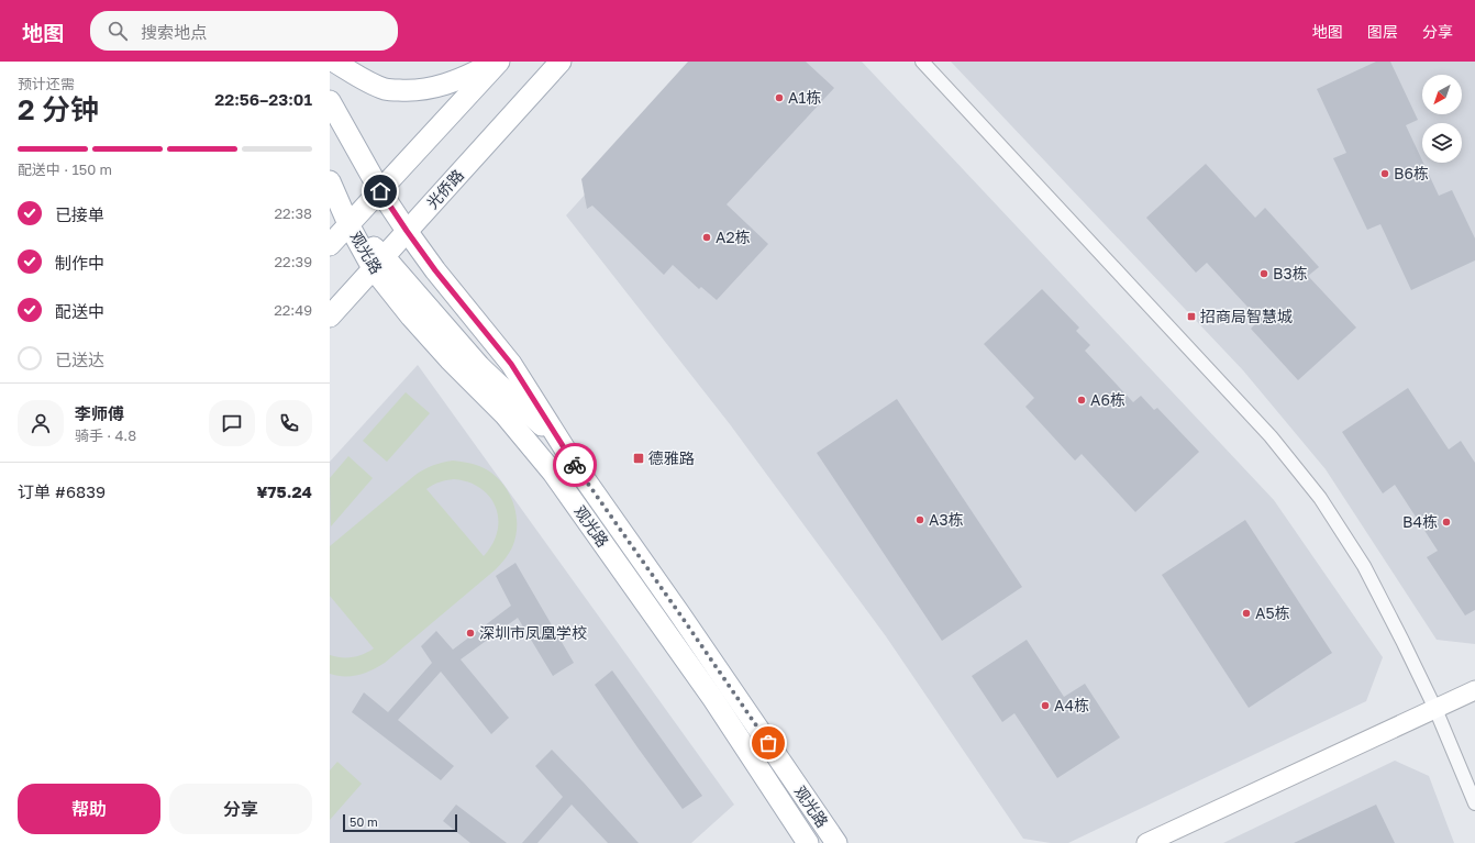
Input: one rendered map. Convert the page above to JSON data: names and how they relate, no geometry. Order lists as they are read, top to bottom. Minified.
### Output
{"streets":{"main road":["光侨路","观光路"]},"crossings":[["光侨路","观光路"]],"places":{"other":["A1栋","B6栋","A2栋","B3栋","A6栋","A3栋","B4栋","A5栋","深圳市凤凰学校","A4栋"],"transit":["招商局智慧城","德雅路"]},"scale_bar":"50 m","north":"bottom left","page":{"header":"地图","search":"搜索地点","nav":["地图","图层","分享"],"heading":["2 分钟","预计还需","22:56–23:01"],"panel":["李师傅","骑手 · 4.8","订单 #6839","¥75.24"],"bar":"配送中 · 150 m","list":[["已接单","22:38"],["制作中","22:39"],["配送中","22:49"],"已送达"],"buttons":["帮助","分享"],"scale":"50 m"}}
